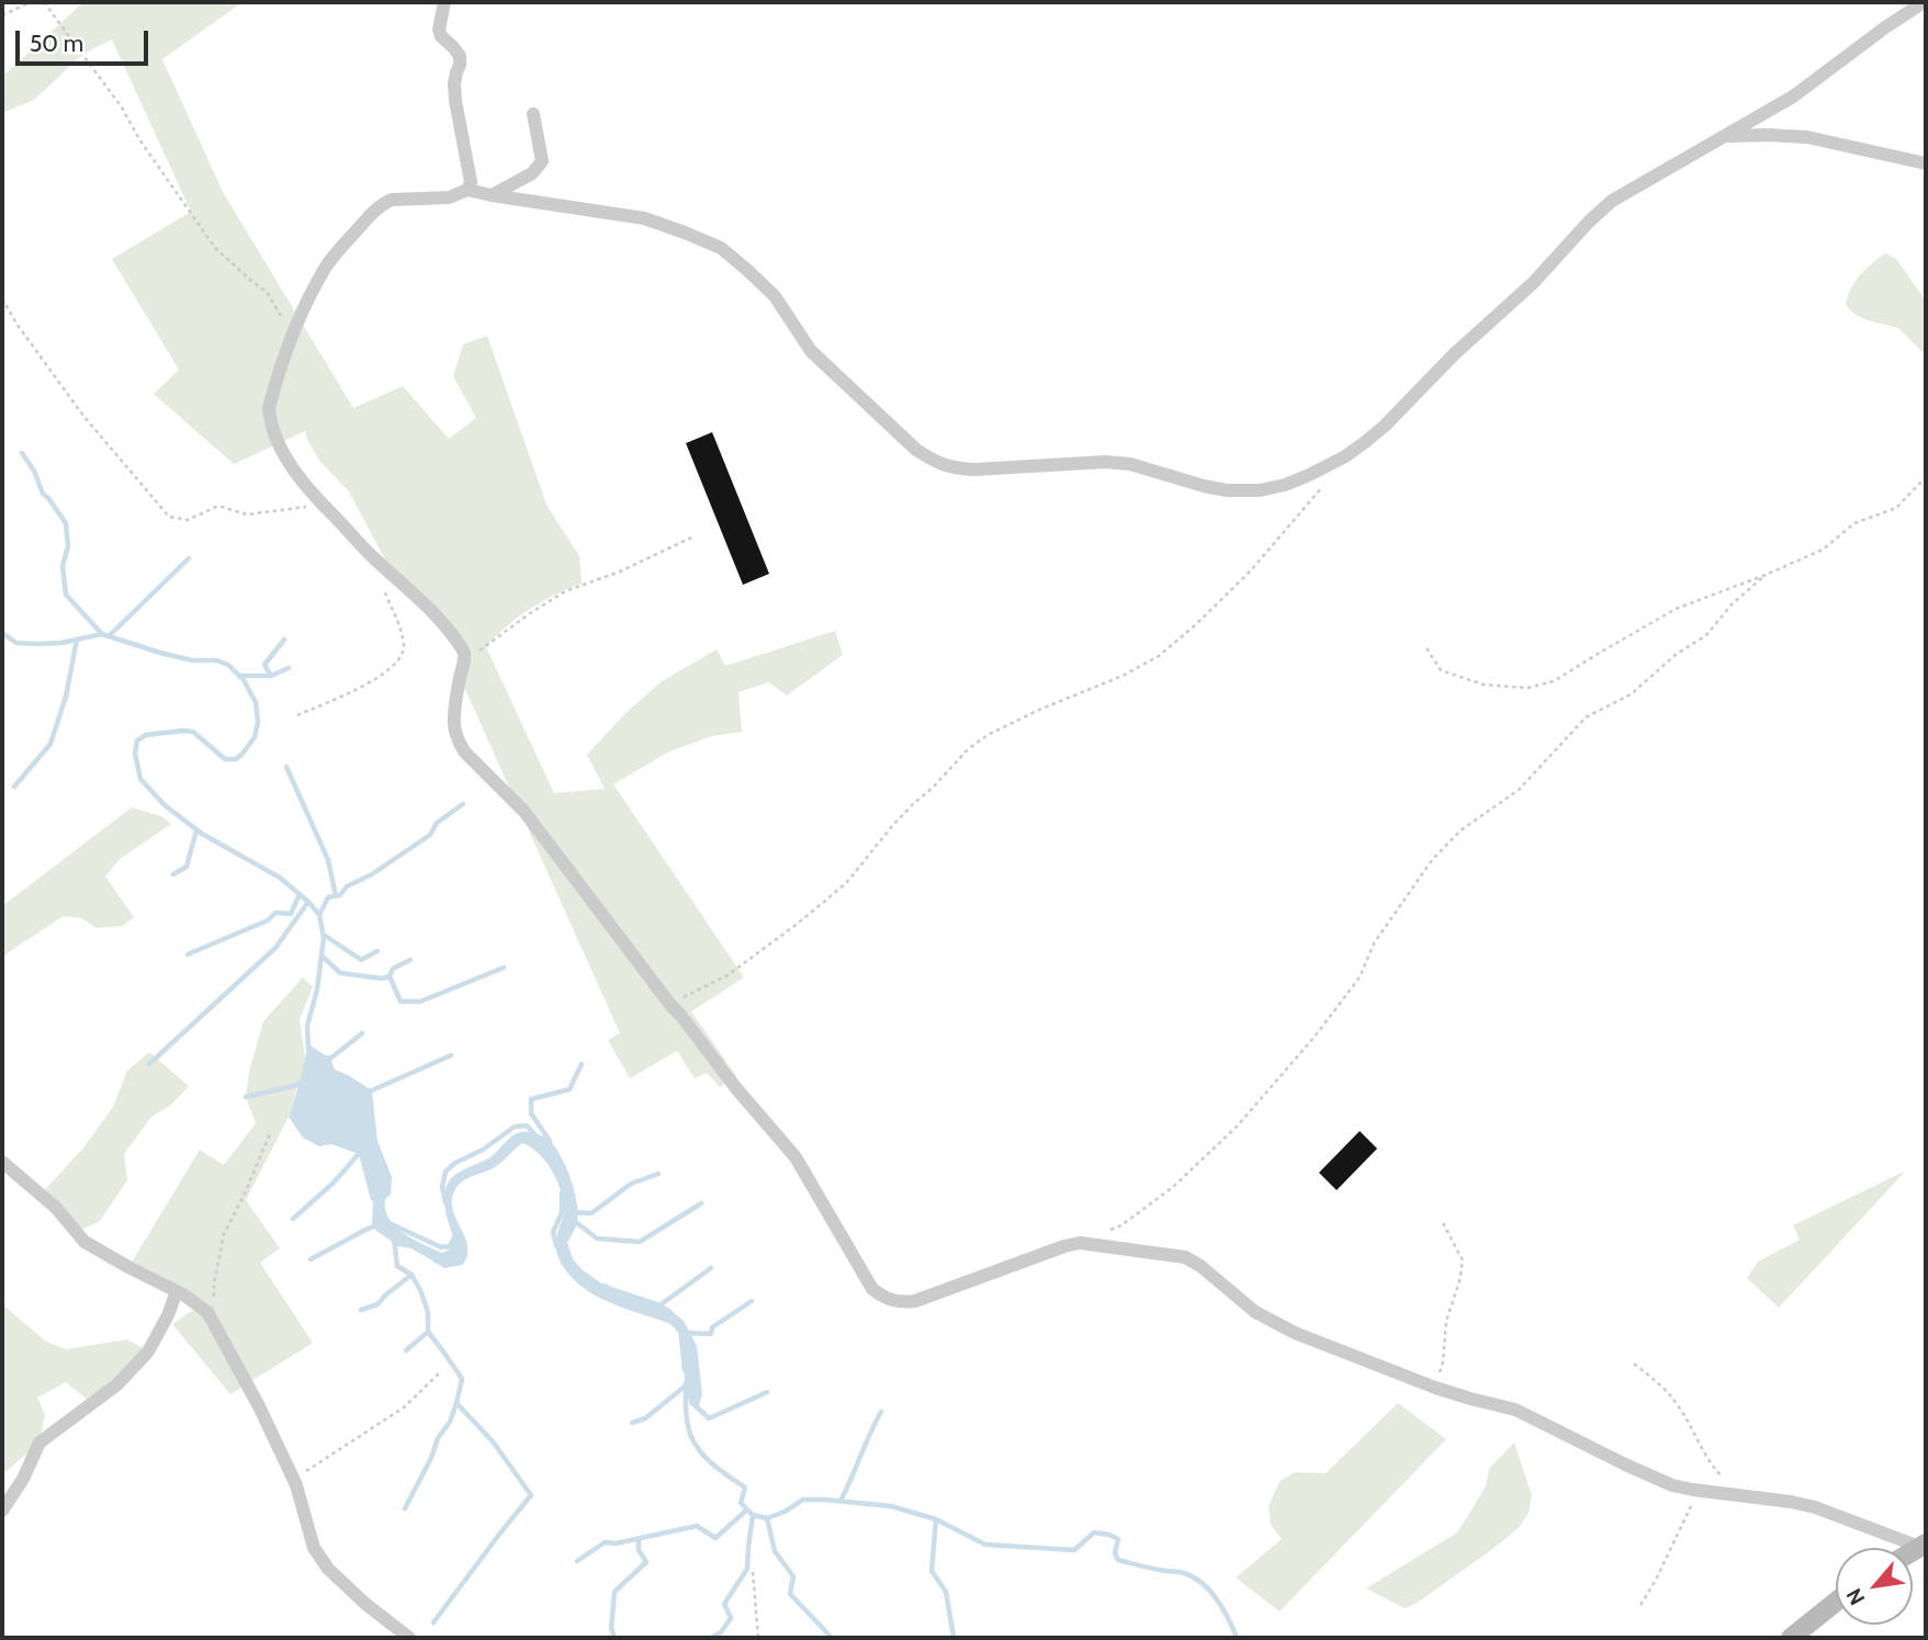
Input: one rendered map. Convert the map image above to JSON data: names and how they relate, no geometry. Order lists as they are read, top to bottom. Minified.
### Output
{"scale_bar":"50 m","north":"bottom left"}
